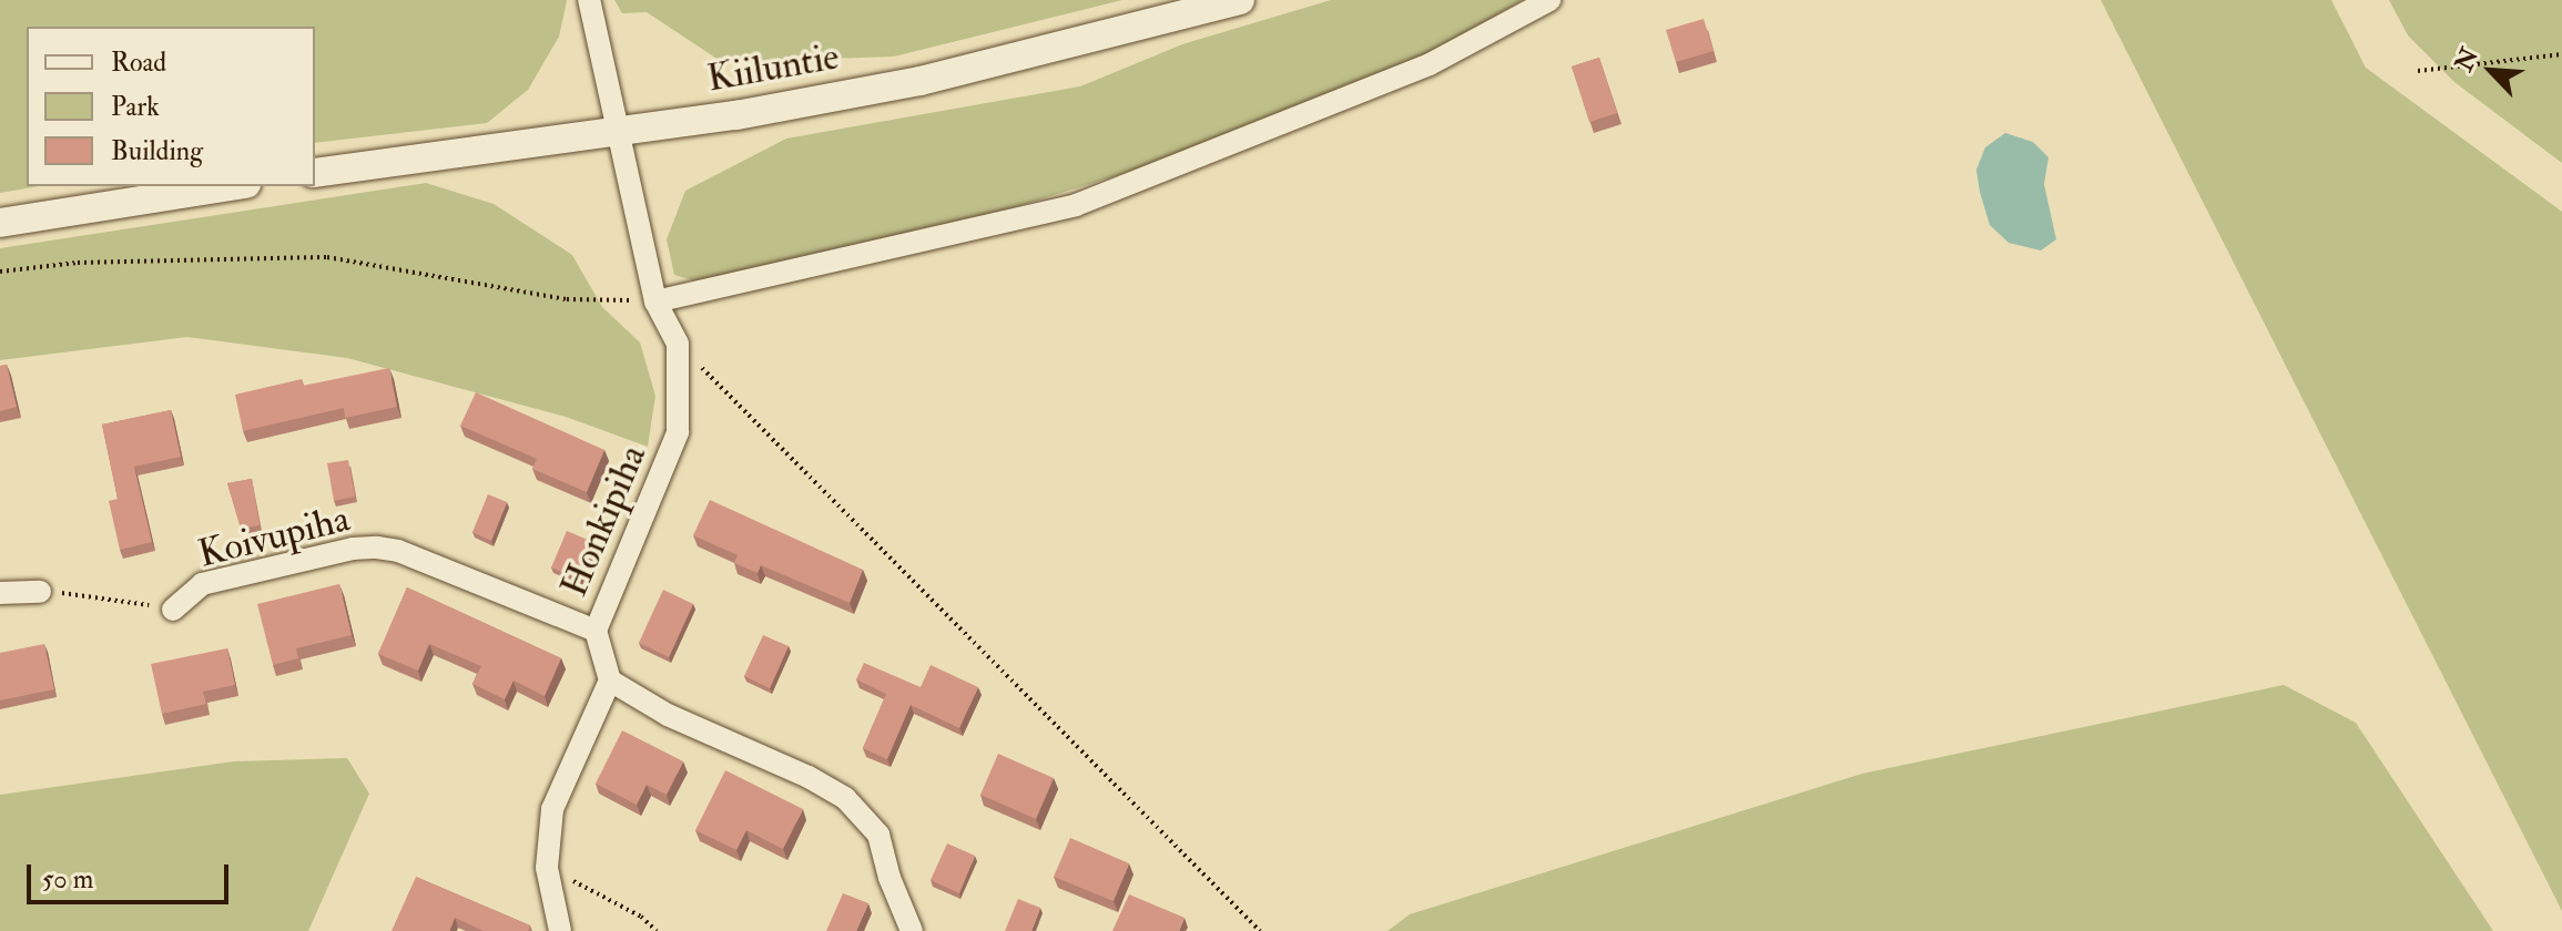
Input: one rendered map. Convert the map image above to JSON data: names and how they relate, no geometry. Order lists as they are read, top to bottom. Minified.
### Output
{"streets":{"street":["Kiiluntie","Honkipiha","Koivupiha"]},"crossings":[["Kiiluntie","Honkipiha"],["Honkipiha","Koivupiha"]],"legend":["Road","Park","Building"],"scale_bar":"50 m","north":"top left"}
